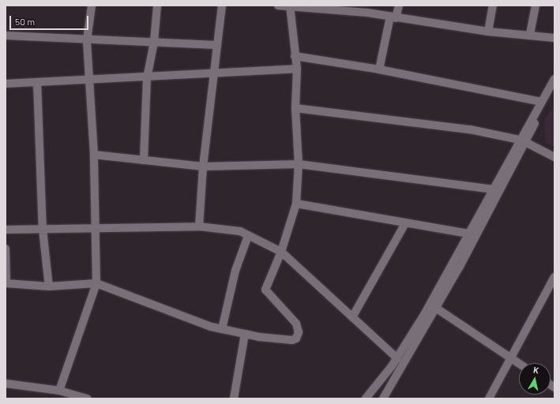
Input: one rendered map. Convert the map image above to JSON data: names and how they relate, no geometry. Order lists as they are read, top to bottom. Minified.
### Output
{"scale_bar":"50 m","north":"top"}
